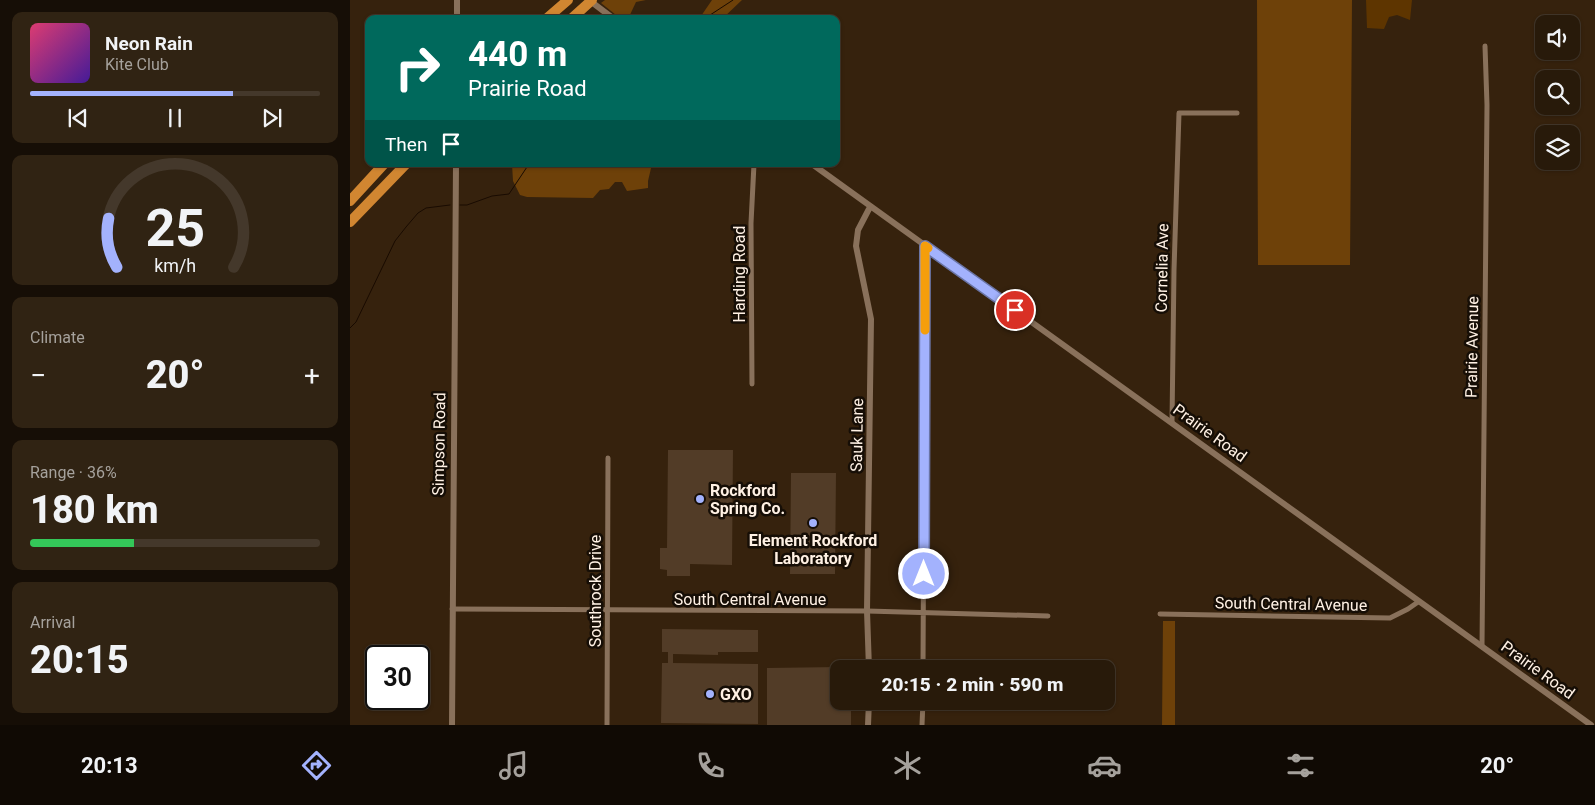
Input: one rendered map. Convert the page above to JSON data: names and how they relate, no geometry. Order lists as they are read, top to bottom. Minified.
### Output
{"streets":{"street":["Cornelia Ave","Harding Road","Prairie Avenue","Prairie Road","Sauk Lane","Simpson Road","Southrock Drive","South Central Avenue"]},"crossings":[["Cornelia Ave","Prairie Road"],["Prairie Avenue","Prairie Road"],["Prairie Road","Sauk Lane"],["Prairie Road","South Central Avenue"],["Sauk Lane","South Central Avenue"],["Simpson Road","South Central Avenue"],["Southrock Drive","South Central Avenue"]],"places":["Rockford Spring Co.","Element Rockford Laboratory","GXO"],"page":{"turn":["440 m","Prairie Road"],"song":["Neon Rain","Kite Club"],"then":"Then","tile":["Climate",["Range · 36%","180 km"],["Arrival","20:15"]],"heat":["−","20°","+"],"limit":"30","trip":"20:15 · 2 min · 590 m","tabs":["20:13","20°"],"gauge":["25","km/h"]}}
